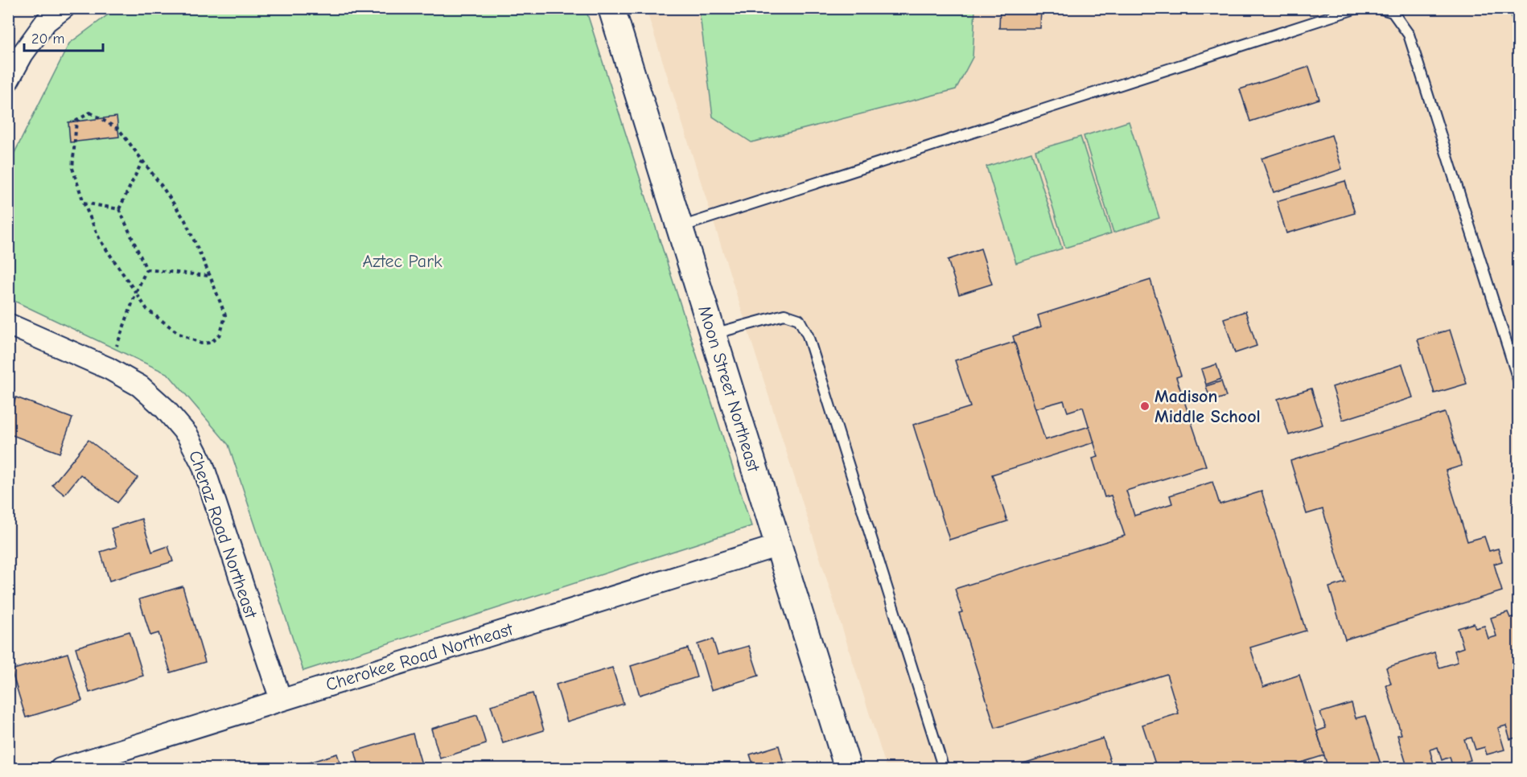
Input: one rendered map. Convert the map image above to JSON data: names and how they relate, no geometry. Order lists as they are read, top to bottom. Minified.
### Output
{"streets":{"street":["Moon Street Northeast","Cheraz Road Northeast","Cherokee Road Northeast"]},"crossings":[["Moon Street Northeast","Cherokee Road Northeast"],["Cheraz Road Northeast","Cherokee Road Northeast"]],"parks":["Aztec Park"],"places":["Madison Middle School"],"scale_bar":"20 m"}
